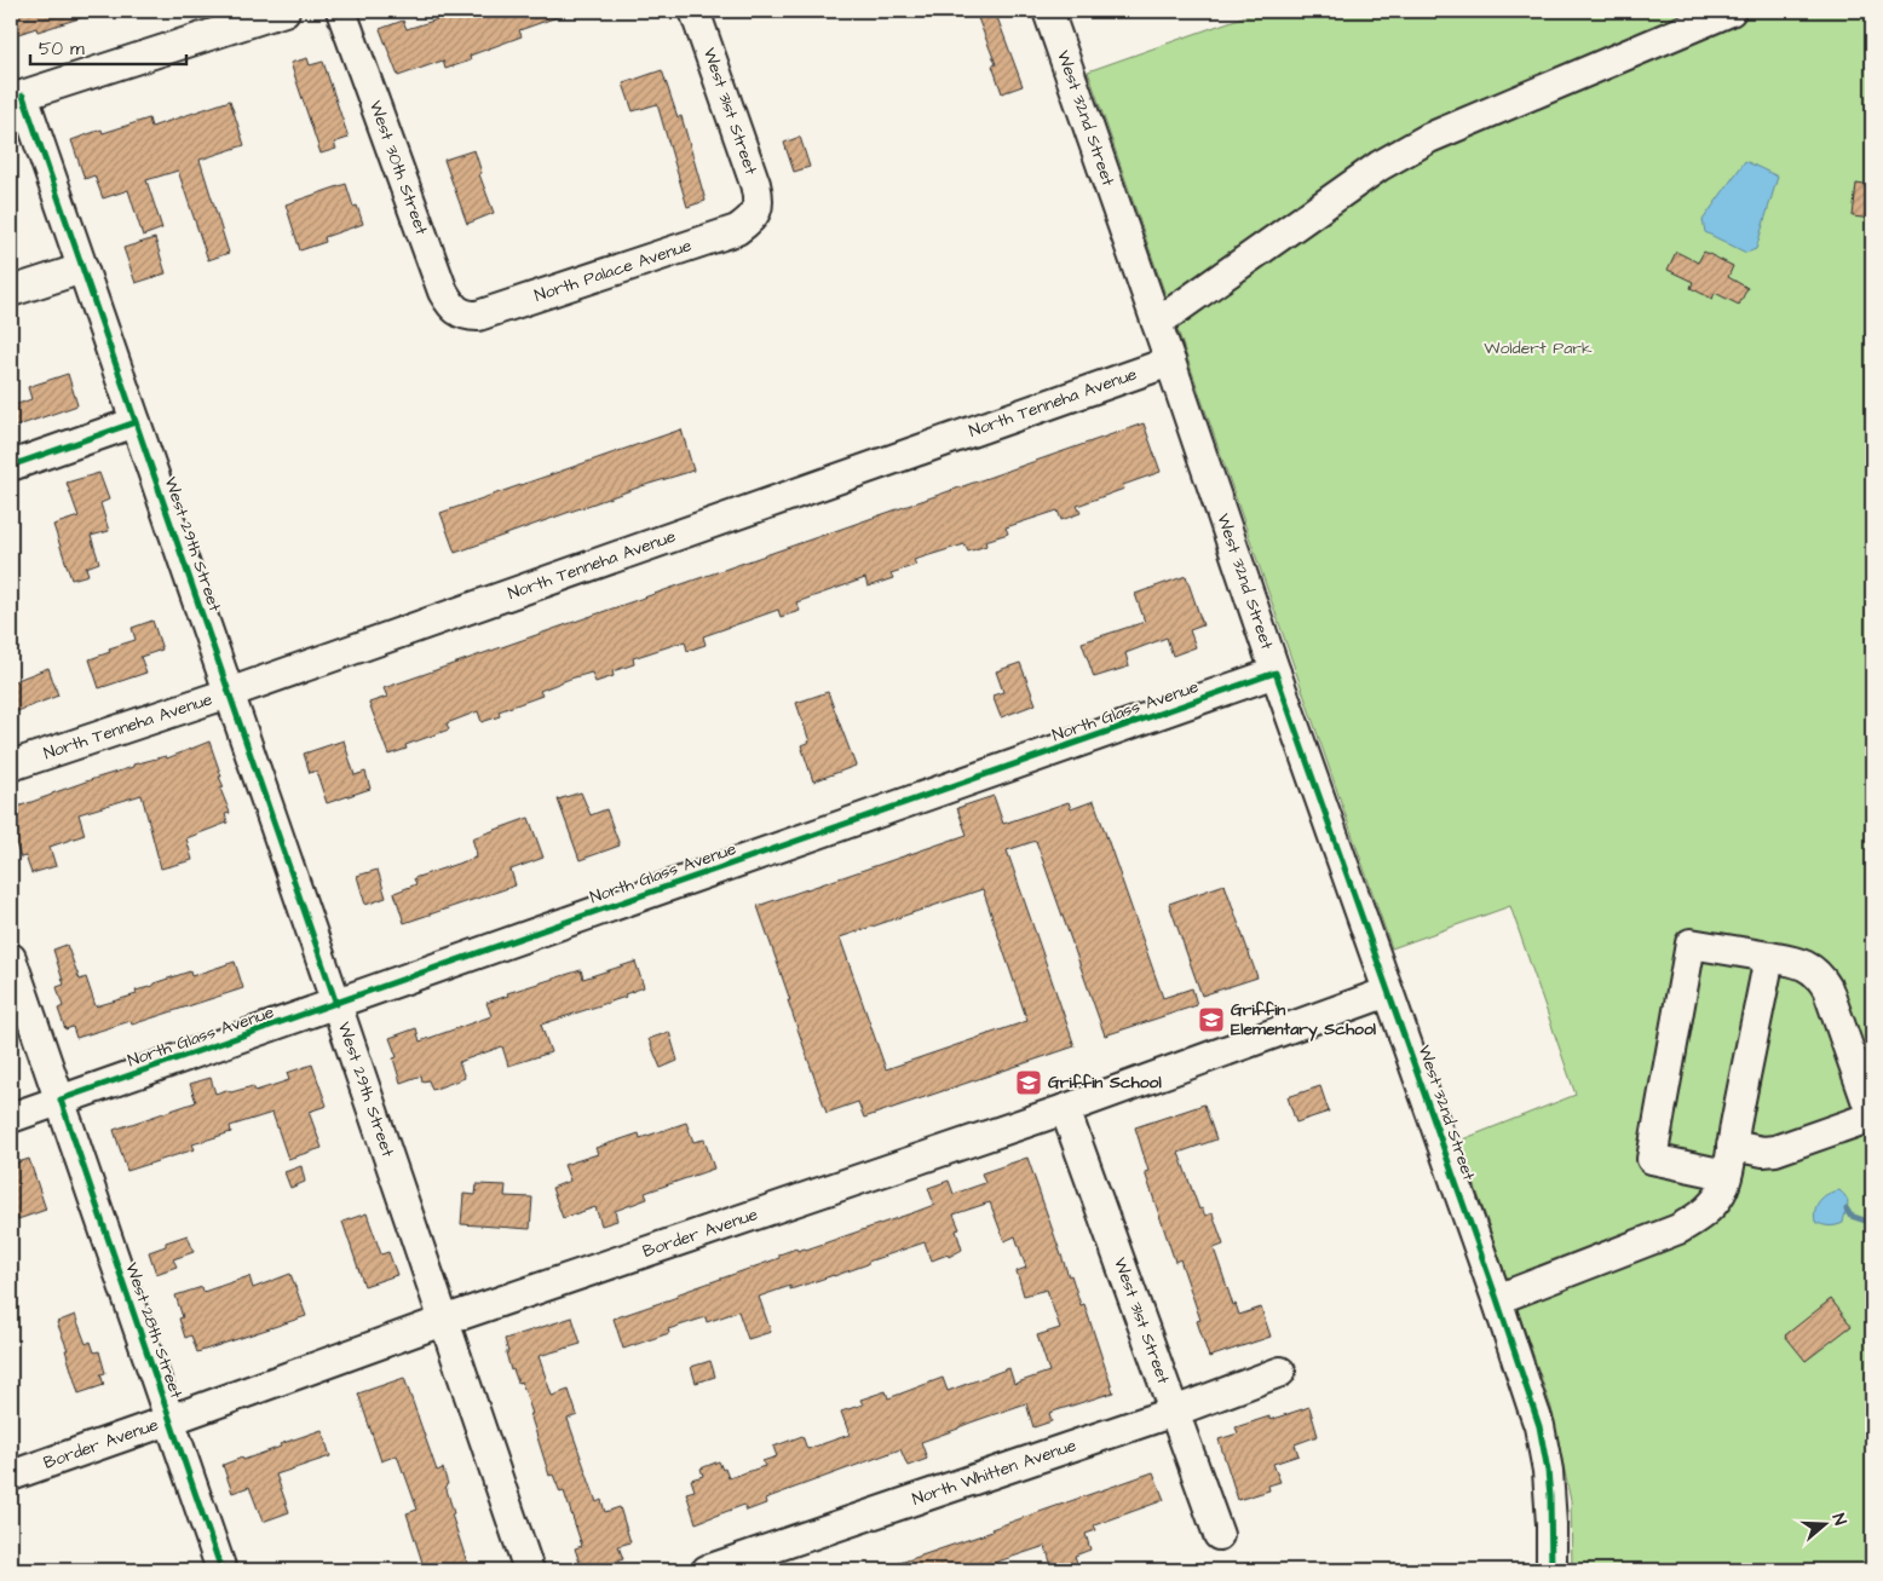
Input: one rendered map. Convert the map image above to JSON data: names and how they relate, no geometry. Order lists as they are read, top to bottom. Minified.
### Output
{"streets":{"street":["West 31st Street","West 32nd Street","West 30th Street","North Palace Avenue","North Tenneha Avenue","West 29th Street","North Glass Avenue","Border Avenue","West 28th Street","North Whitten Avenue"]},"crossings":[["West 31st Street","North Palace Avenue"],["West 31st Street","Border Avenue"],["West 31st Street","North Whitten Avenue"],["West 32nd Street","North Tenneha Avenue"],["West 32nd Street","North Glass Avenue"],["West 32nd Street","Border Avenue"],["West 30th Street","North Palace Avenue"],["North Tenneha Avenue","West 29th Street"],["West 29th Street","North Glass Avenue"],["West 29th Street","Border Avenue"],["North Glass Avenue","West 28th Street"],["Border Avenue","West 28th Street"]],"parks":["Woldert Park"],"places":{"school or university":["Griffin Elementary School","Griffin School"]},"scale_bar":"50 m","north":"right"}
